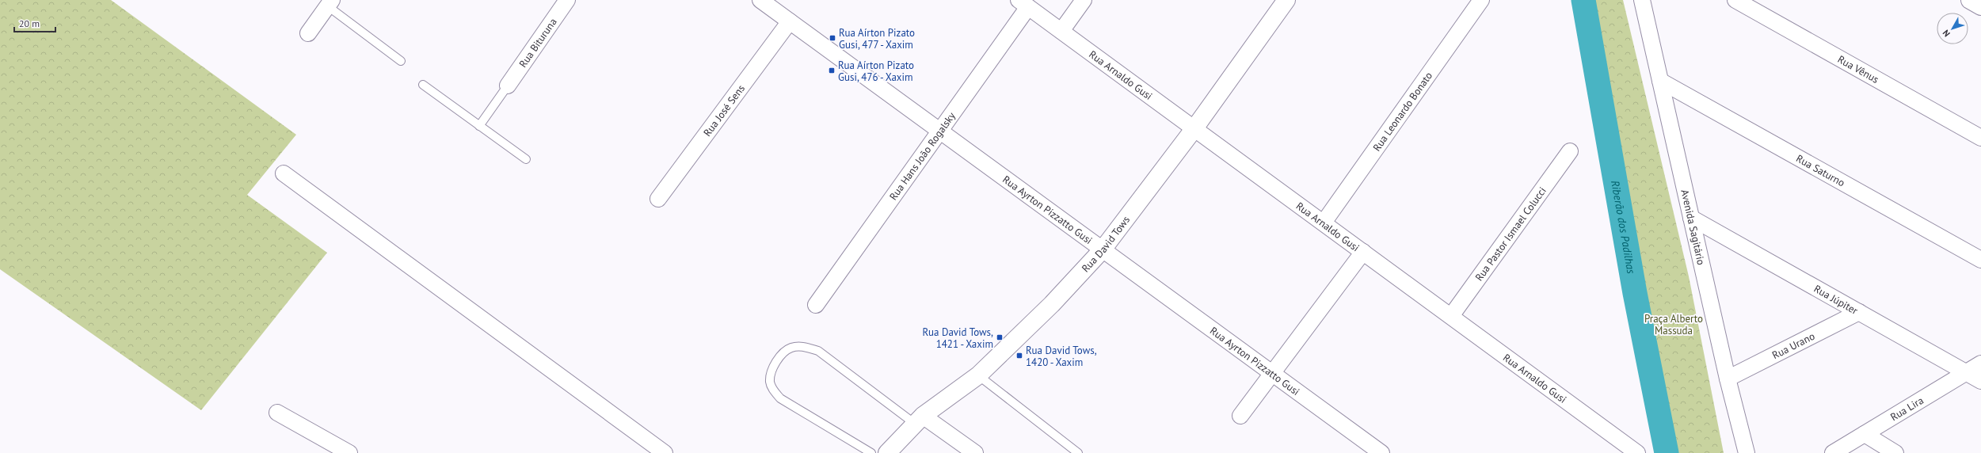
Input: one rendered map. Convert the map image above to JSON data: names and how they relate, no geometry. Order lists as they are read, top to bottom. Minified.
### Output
{"streets":{"street":["Rua Bituruna","Rua Vênus","Rua Arnaldo Gusi","Rua José Sens","Rua Leonardo Bonato","Rua Hans João Rogalsky","Rua Saturno","Rua Ayrton Pizzatto Gusi","Avenida Sagitário","Rua Pastor Ismael Colucci","Rua David Tows","Rua Júpiter","Rua Urano","Rua Lira"]},"crossings":[["Rua Arnaldo Gusi","Rua Leonardo Bonato"],["Rua Arnaldo Gusi","Rua Hans João Rogalsky"],["Rua Arnaldo Gusi","Rua Pastor Ismael Colucci"],["Rua Arnaldo Gusi","Rua David Tows"],["Rua José Sens","Rua Ayrton Pizzatto Gusi"],["Rua Hans João Rogalsky","Rua Ayrton Pizzatto Gusi"],["Rua Saturno","Avenida Sagitário"],["Rua Ayrton Pizzatto Gusi","Rua David Tows"],["Avenida Sagitário","Rua Júpiter"],["Avenida Sagitário","Rua Urano"],["Rua Júpiter","Rua Urano"],["Rua Júpiter","Rua Lira"]],"water":["Riberão dos Padilhas"],"parks":["Praça Alberto Massuda"],"places":{"transit":["Rua Aírton Pizato Gusi, 477 - Xaxim","Rua Aírton Pizato Gusi, 476 - Xaxim","Rua David Tows, 1421 - Xaxim","Rua David Tows, 1420 - Xaxim"]},"scale_bar":"20 m","north":"bottom left"}
